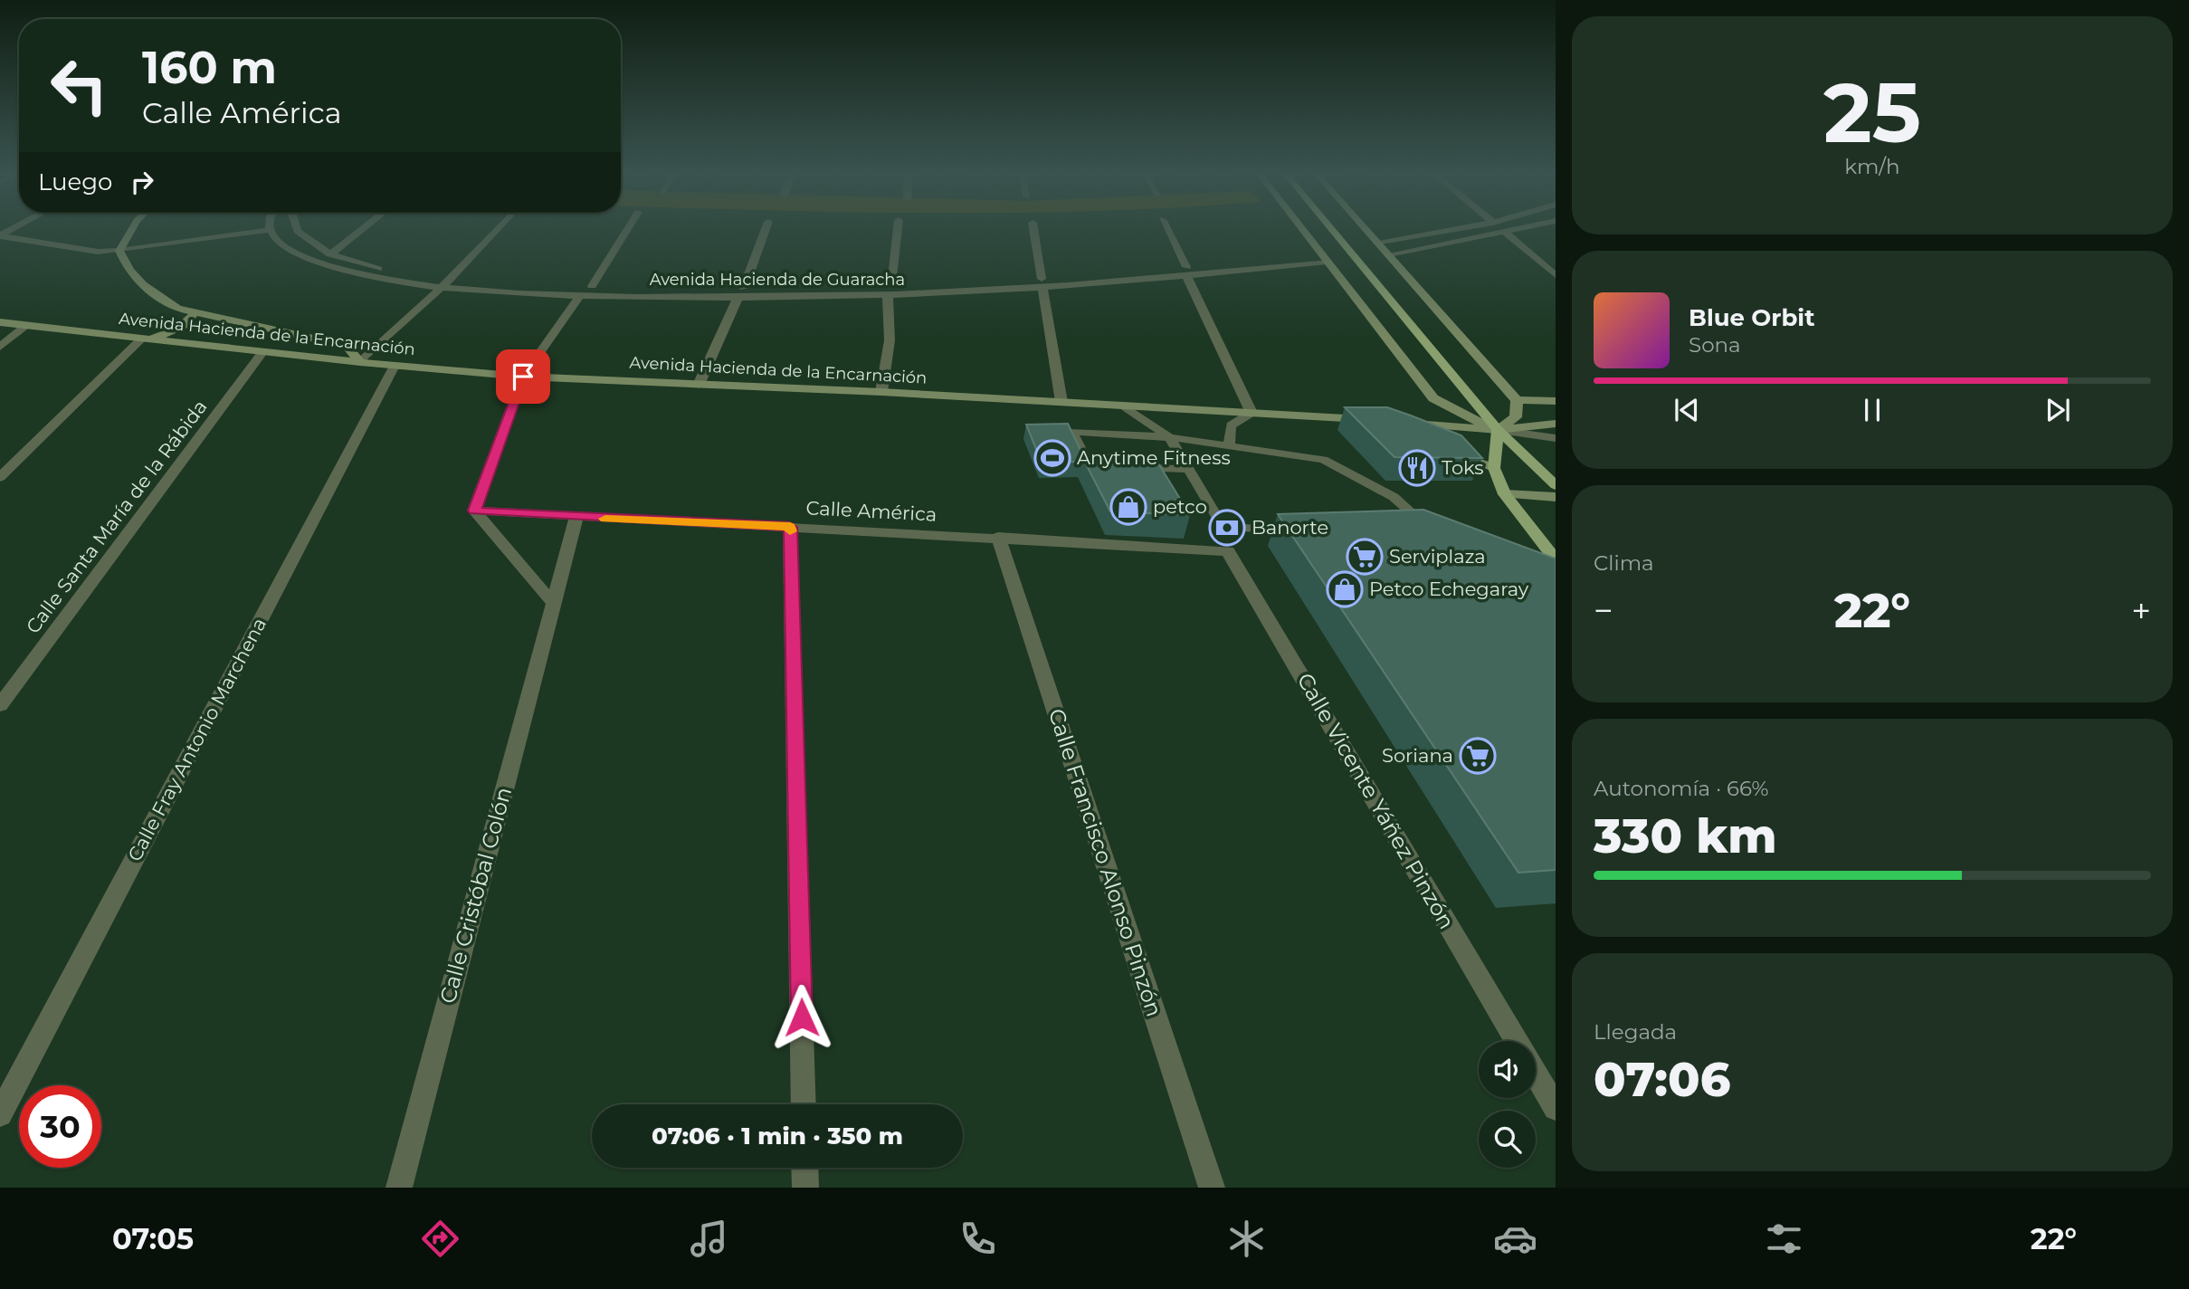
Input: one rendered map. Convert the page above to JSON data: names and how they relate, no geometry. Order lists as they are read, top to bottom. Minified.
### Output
{"streets":{"main road":["Avenida Hacienda de la Encarnación"],"street":["Avenida Hacienda de Guaracha","Calle América","Calle Santa María de la Rábida","Calle Fray Antonio Marchena","Calle Vicente Yáñez Pinzón","Calle Francisco Alonso Pinzón","Calle Cristóbal Colón"]},"crossings":[["Avenida Hacienda de la Encarnación","Calle Santa María de la Rábida"],["Avenida Hacienda de la Encarnación","Calle Fray Antonio Marchena"],["Calle América","Calle Vicente Yáñez Pinzón"],["Calle América","Calle Francisco Alonso Pinzón"],["Calle América","Calle Cristóbal Colón"]],"places":{"sports":["Anytime Fitness"],"restaurant":["Toks"],"shop":["petco","Petco Echegaray"],"bank":["Banorte"],"supermarket":["Serviplaza","Soriana"]},"page":{"tile":[["25","km/h"],"Clima",["Autonomía · 66%","330 km"],["Llegada","07:06"]],"turn":["160 m","Calle América"],"then":"Luego","song":["Blue Orbit","Sona"],"heat":["−","22°","+"],"limit":"30","trip":"07:06 · 1 min · 350 m","tabs":["07:05","22°"]}}
